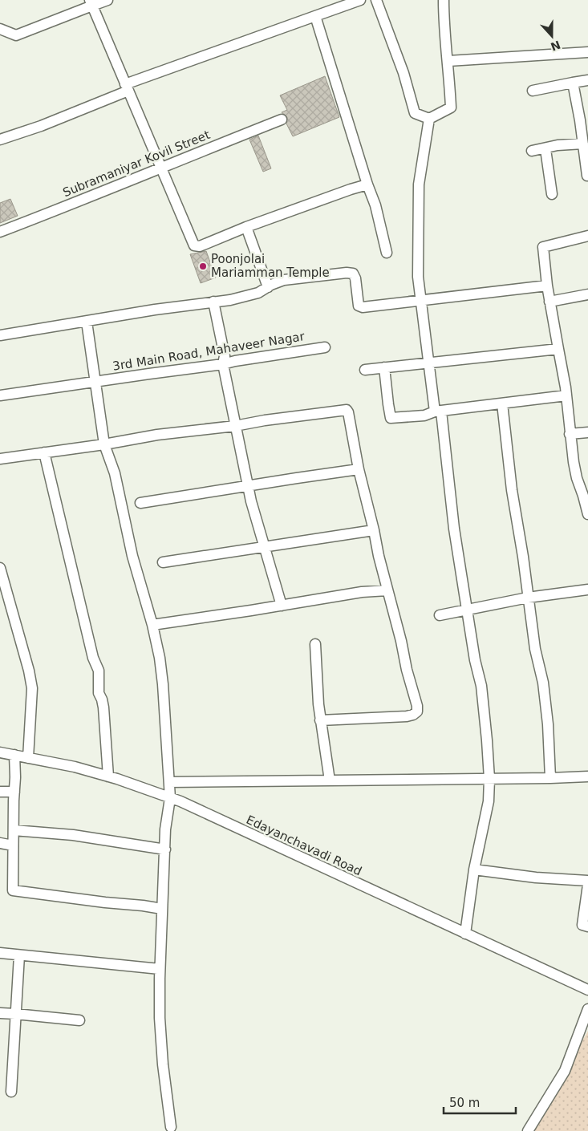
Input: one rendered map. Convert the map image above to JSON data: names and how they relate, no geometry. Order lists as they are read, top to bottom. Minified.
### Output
{"streets":{"street":["Subramaniyar Kovil Street","3rd Main Road, Mahaveer Nagar","Edayanchavadi Road"]},"places":["Poonjolai Mariamman Temple"],"scale_bar":"50 m","north":"bottom"}
